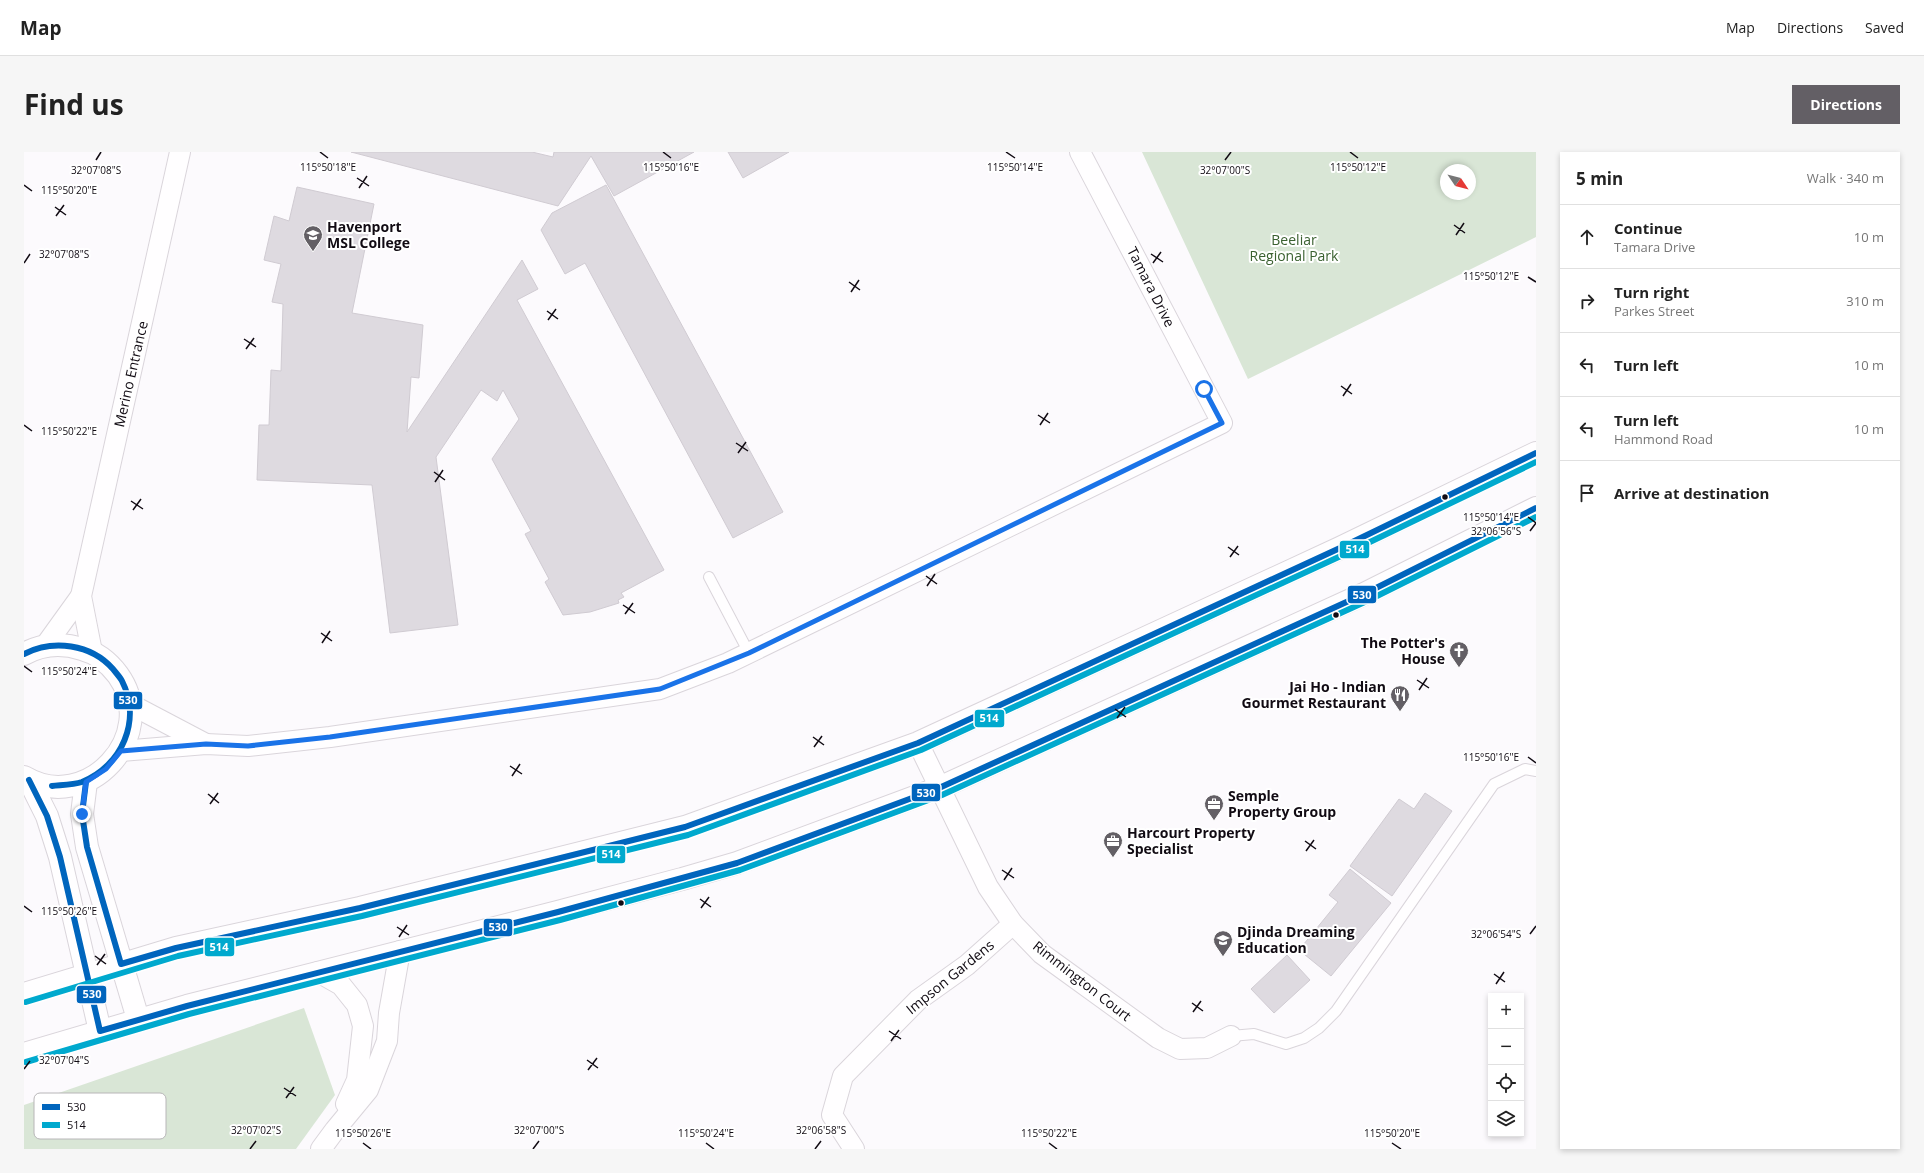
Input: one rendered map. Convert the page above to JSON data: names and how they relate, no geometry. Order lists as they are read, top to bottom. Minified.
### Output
{"streets":{"street":["Tamara Drive","Merino Entrance","Impson Gardens","Rimmington Court"]},"crossings":[["Impson Gardens","Rimmington Court"]],"parks":["Beeliar Regional Park"],"places":{"school or university":["Havenport MSL College","Djinda Dreaming Education"],"church":["The Potter's House"],"restaurant":["Jai Ho - Indian Gourmet Restaurant"],"office":["Semple Property Group","Harcourt Property Specialist"]},"lines":["transit line 530","transit line 514"],"legend":["530","514"],"north":"bottom right","page":{"header":"Map","nav":["Map","Directions","Saved"],"title":"Find us","buttons":"Directions","heading":["5 min","Walk · 340 m"],"list":[["Continue","Tamara Drive","10 m"],["Turn right","Parkes Street","310 m"],["Turn left","10 m"],["Turn left","Hammond Road","10 m"],"Arrive at destination"],"map_buttons":["+","−"]},"coordinates":["115°50'18\"E","115°50'16\"E","115°50'14\"E","115°50'12\"E","32°07'08\"S","32°07'00\"S","115°50'20\"E","115°50'22\"E","32°06'56\"S","115°50'24\"E","115°50'26\"E","32°06'54\"S","32°07'04\"S","32°07'02\"S","32°06'58\"S"]}
